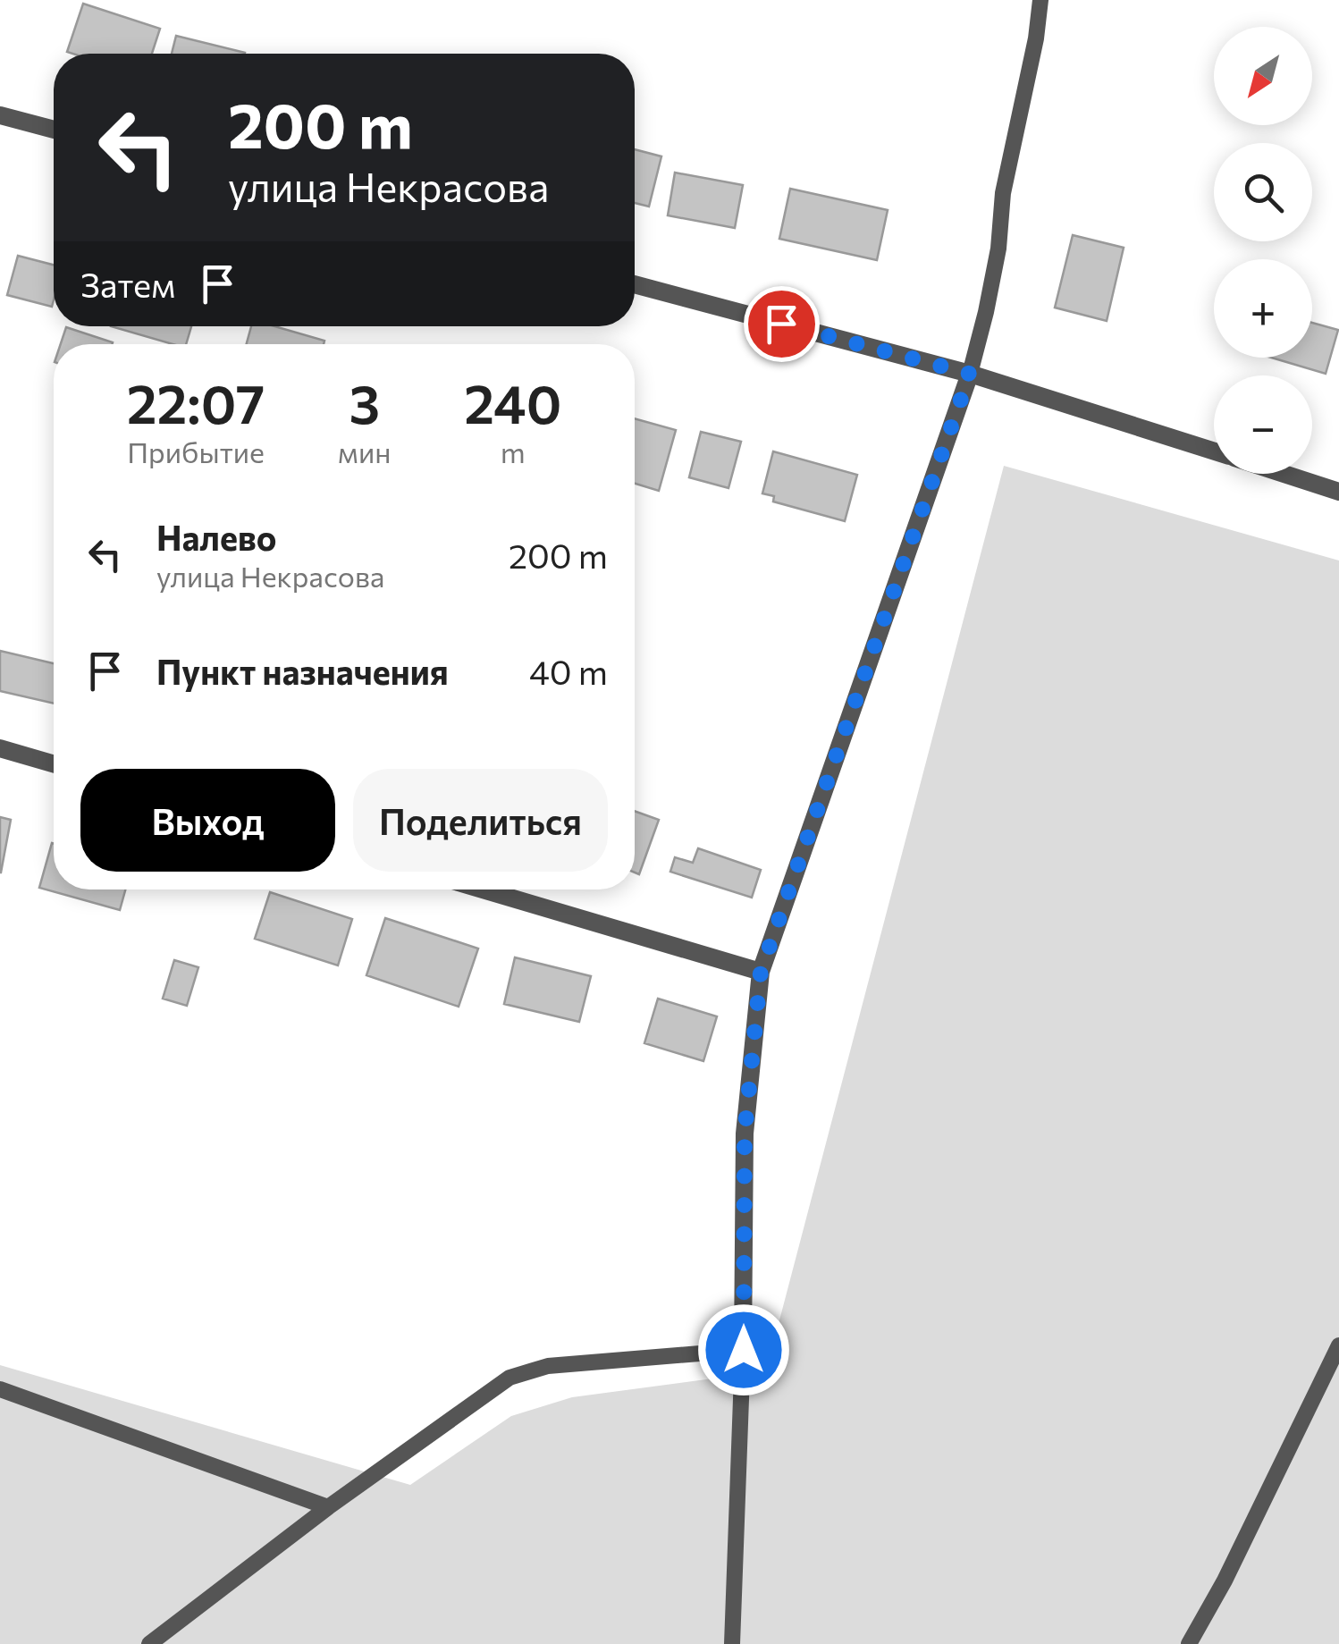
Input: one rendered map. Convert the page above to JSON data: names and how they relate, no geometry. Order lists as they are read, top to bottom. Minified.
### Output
{"north":"bottom left","page":{"map_buttons":["+","−"],"turn":["200 m","улица Некрасова"],"then":"Затем","eta":["22:07","Прибытие","3","мин","240","m"],"list":[{"name":"Налево","note":"улица Некрасова","value":"200 m"},{"name":"Пункт назначения","value":"40 m"}],"buttons":["Выход","Поделиться"]}}
